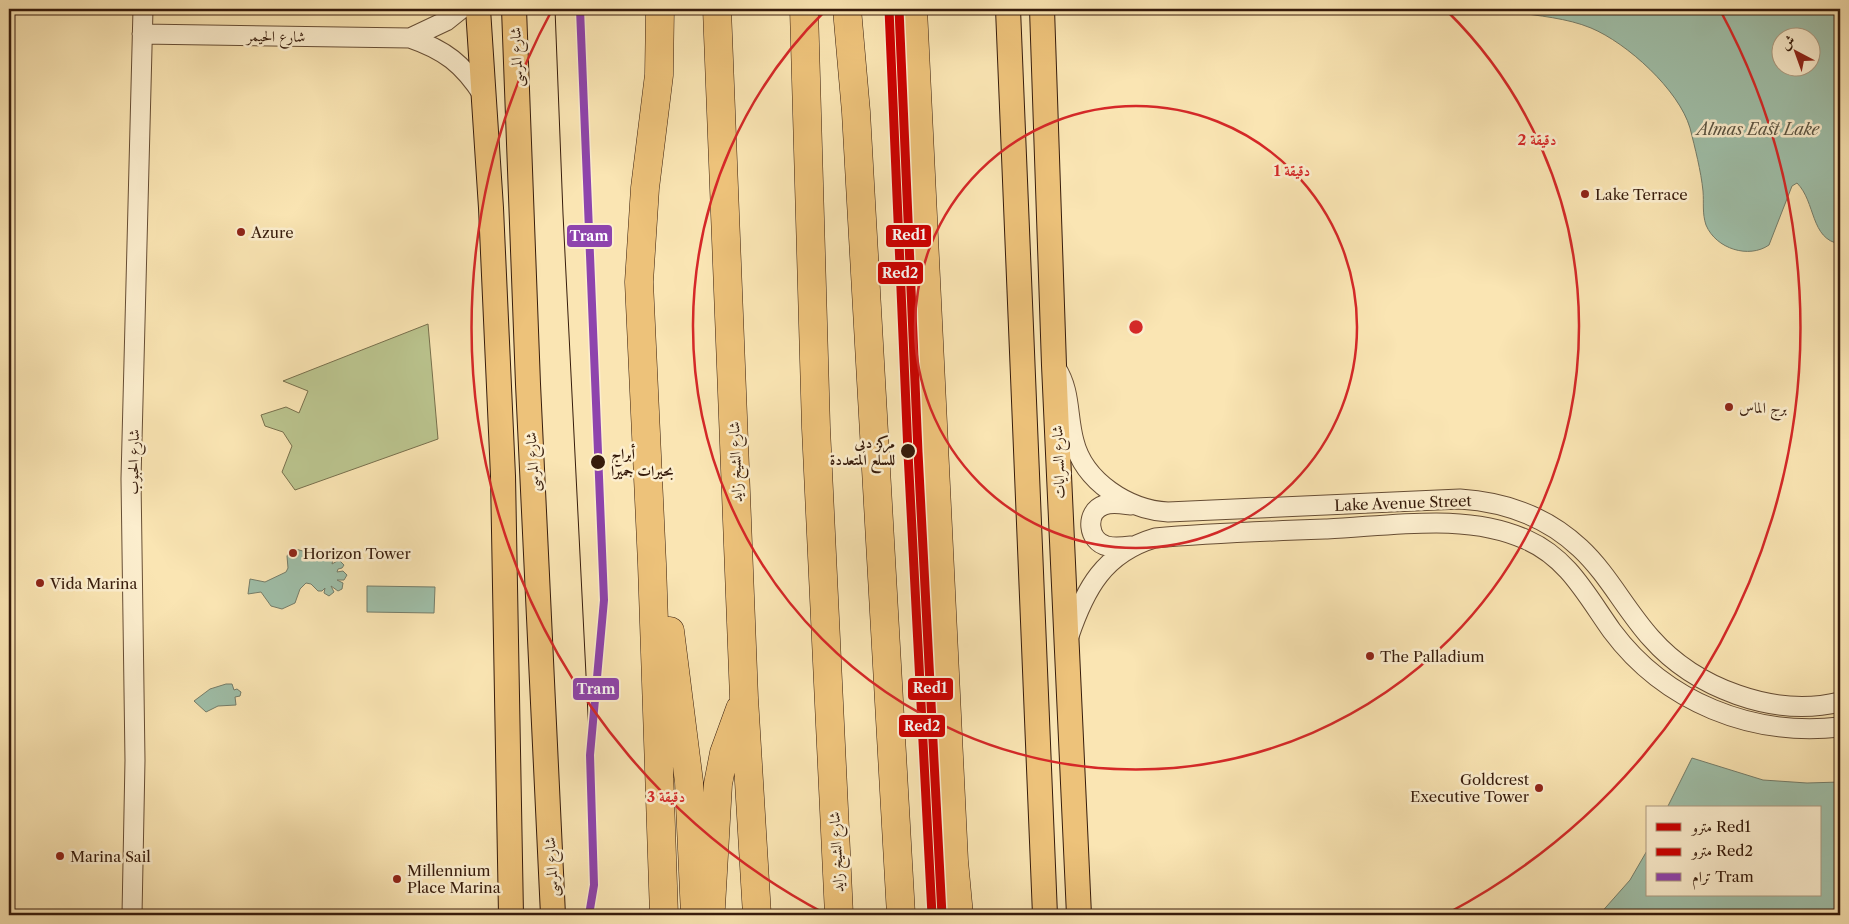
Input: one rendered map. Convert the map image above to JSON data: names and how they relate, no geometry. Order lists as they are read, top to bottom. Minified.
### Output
{"streets":{"highway":["شارع الشيخ زايد"],"main road":["شارع المرسى","شارع السرايات"],"street":["شارع الحيمر","شارع الحبوب","Lake Avenue Street"]},"crossings":[["شارع الحيمر","شارع المرسى"],["شارع الحيمر","شارع الحبوب"],["شارع السرايات","Lake Avenue Street"]],"water":["Almas East Lake"],"places":["Lake Terrace","Azure","برج الماس","مركز دبي للسلع المتعددة","أبراج بحيرات جميرا","Horizon Tower","Vida Marina","The Palladium","Goldcrest Executive Tower","Marina Sail","Millennium Place Marina"],"lines":["metro line Red1","metro line Red2","tram line Tram"],"legend":["مترو Red1","مترو Red2","ترام Tram"],"north":"top left","rings":["2 دقيقة","1 دقيقة","3 دقيقة"]}
